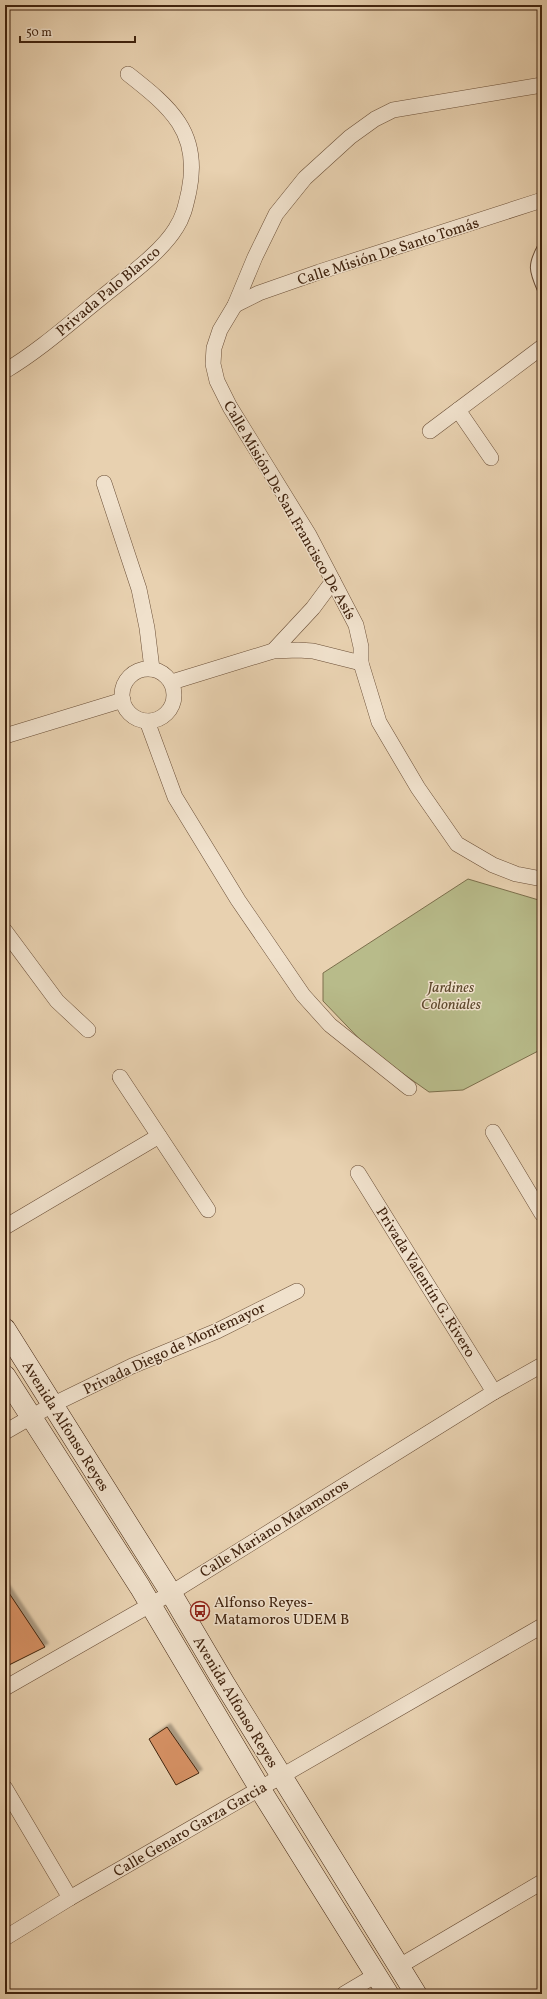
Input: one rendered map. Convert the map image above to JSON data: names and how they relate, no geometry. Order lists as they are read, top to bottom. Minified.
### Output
{"streets":{"main road":["Avenida Alfonso Reyes"],"street":["Calle Misión De Santo Tomás","Privada Palo Blanco","Calle Misión De San Francisco De Asís","Privada Valentín G. Rivero","Privada Diego de Montemayor","Calle Mariano Matamoros","Calle Genaro Garza Garcia"]},"crossings":[["Calle Misión De Santo Tomás","Calle Misión De San Francisco De Asís"],["Privada Valentín G. Rivero","Calle Mariano Matamoros"],["Privada Diego de Montemayor","Avenida Alfonso Reyes"],["Avenida Alfonso Reyes","Calle Mariano Matamoros"],["Avenida Alfonso Reyes","Calle Genaro Garza Garcia"]],"parks":["Jardines Coloniales"],"places":{"bus stop":["Alfonso Reyes- Matamoros UDEM B"]},"scale_bar":"50 m"}
